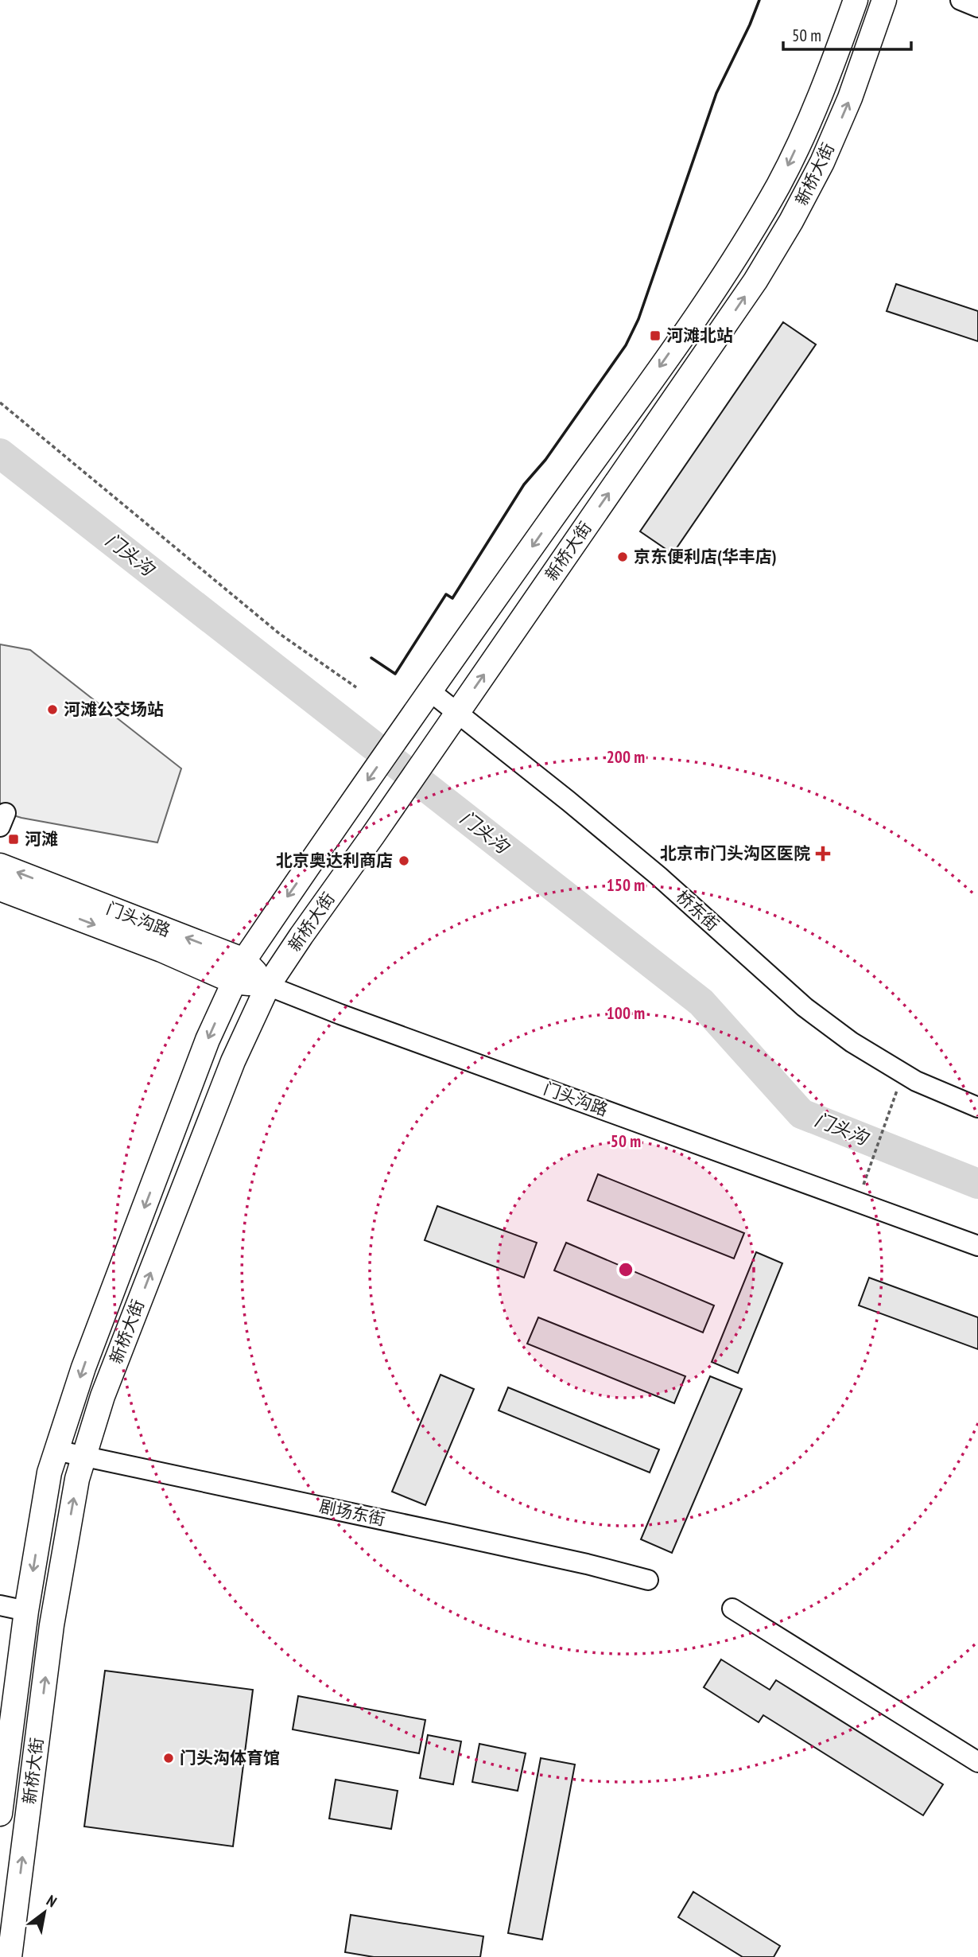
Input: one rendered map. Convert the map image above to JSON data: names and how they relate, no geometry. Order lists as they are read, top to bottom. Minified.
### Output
{"streets":{"main road":["新桥大街","门头沟路"],"street":["桥东街","剧场东街"]},"crossings":[["新桥大街","桥东街"],["新桥大街","门头沟路"],["新桥大街","剧场东街"]],"water":["门头沟"],"places":{"transit":["河滩北站","河滩"],"other":["京东便利店(华丰店)","河滩公交场站","北京奥达利商店","门头沟体育馆"],"health":["北京市门头沟区医院"]},"scale_bar":"50 m","north":"top right","rings":["200 m","150 m","100 m","50 m"]}
